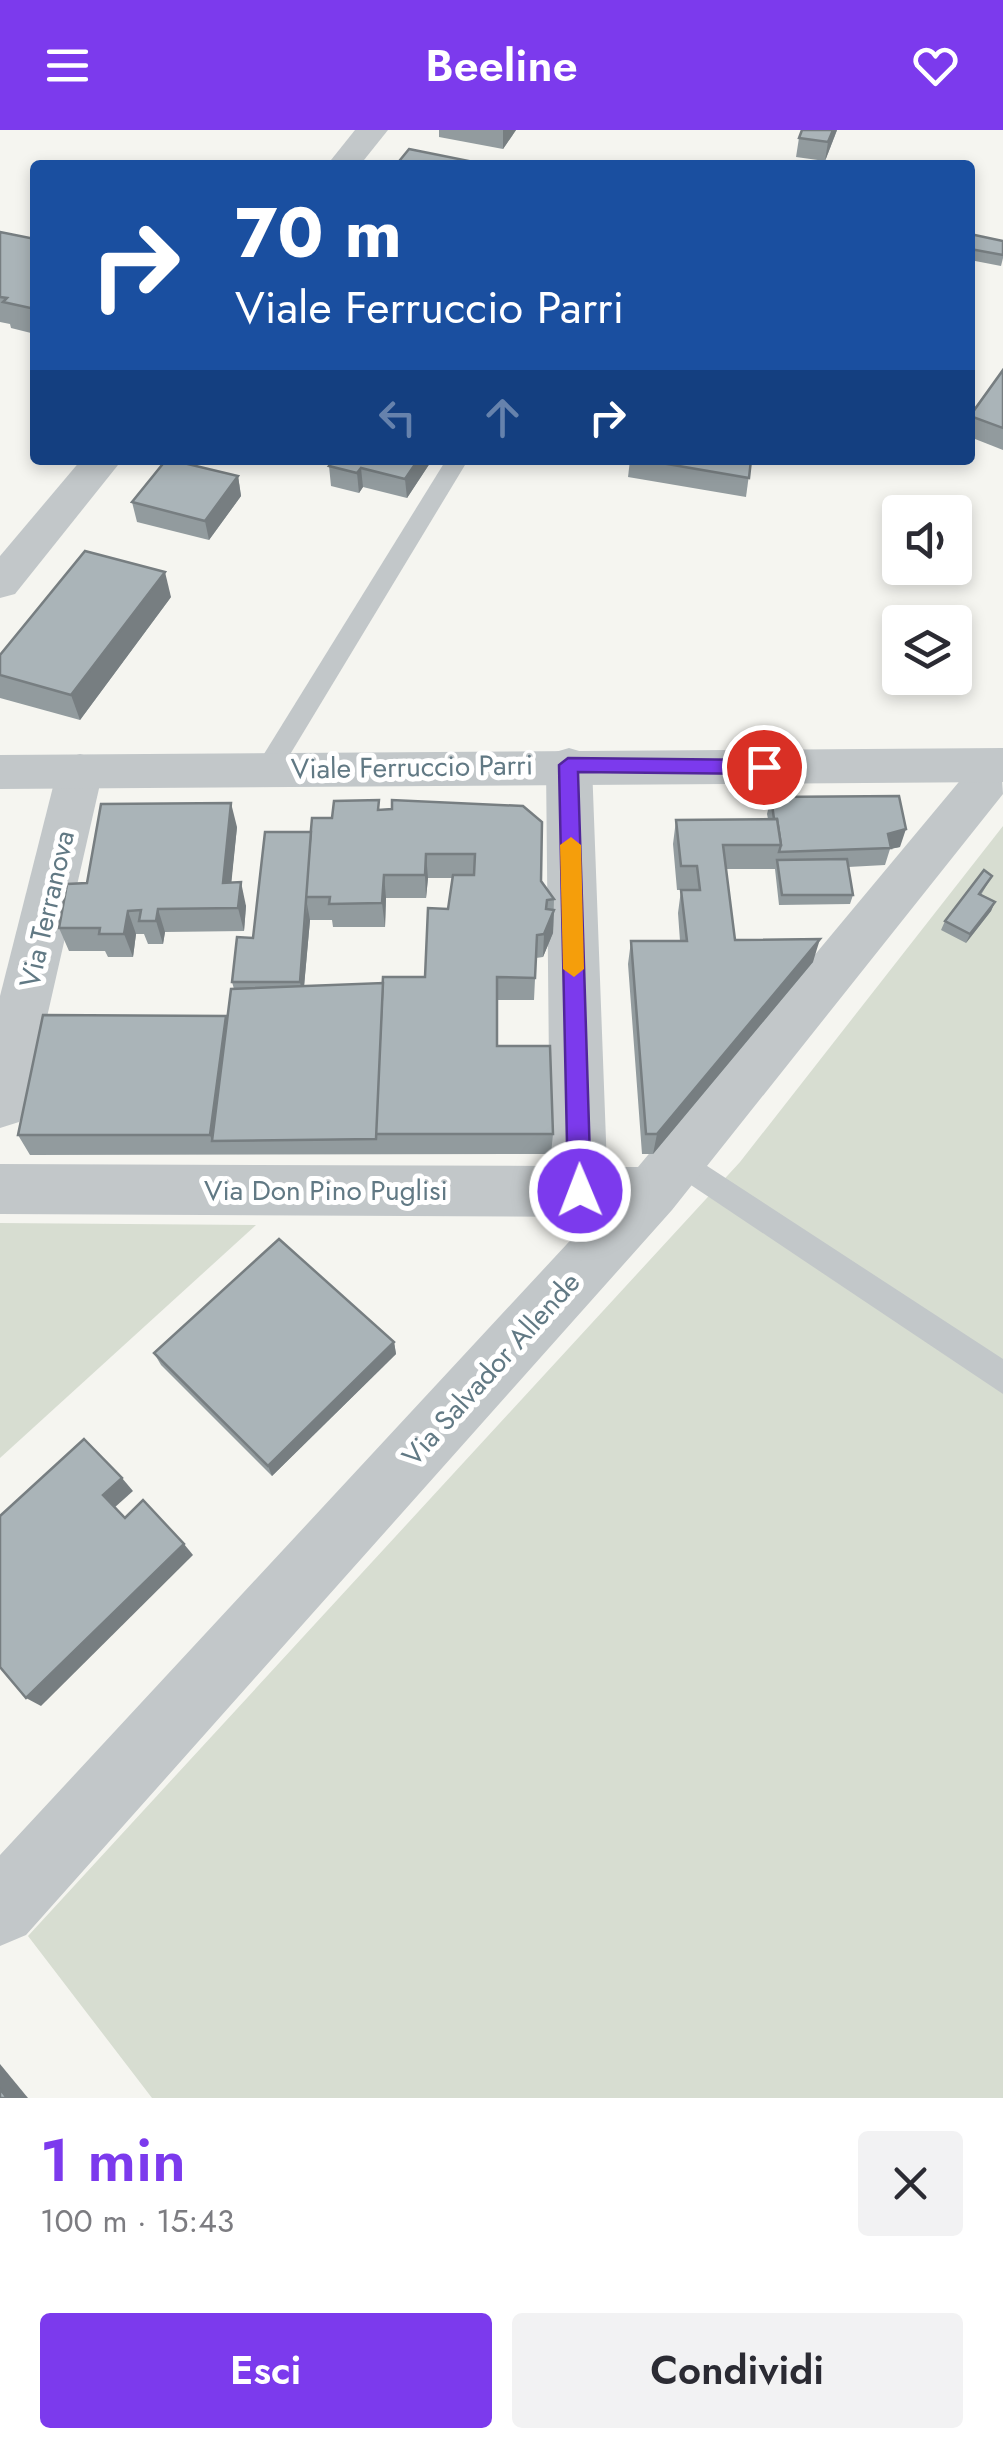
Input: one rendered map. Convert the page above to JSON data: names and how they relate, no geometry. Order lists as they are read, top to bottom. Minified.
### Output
{"streets":{"street":["Viale Ferruccio Parri","Via Terranova","Via Don Pino Puglisi","Via Salvador Allende"]},"crossings":[["Viale Ferruccio Parri","Via Terranova"],["Viale Ferruccio Parri","Via Salvador Allende"],["Via Don Pino Puglisi","Via Salvador Allende"]],"page":{"header":"Beeline","turn":["70 m","Viale Ferruccio Parri"],"heading":["1 min","100 m · 15:43"],"buttons":["Esci","Condividi"]}}
